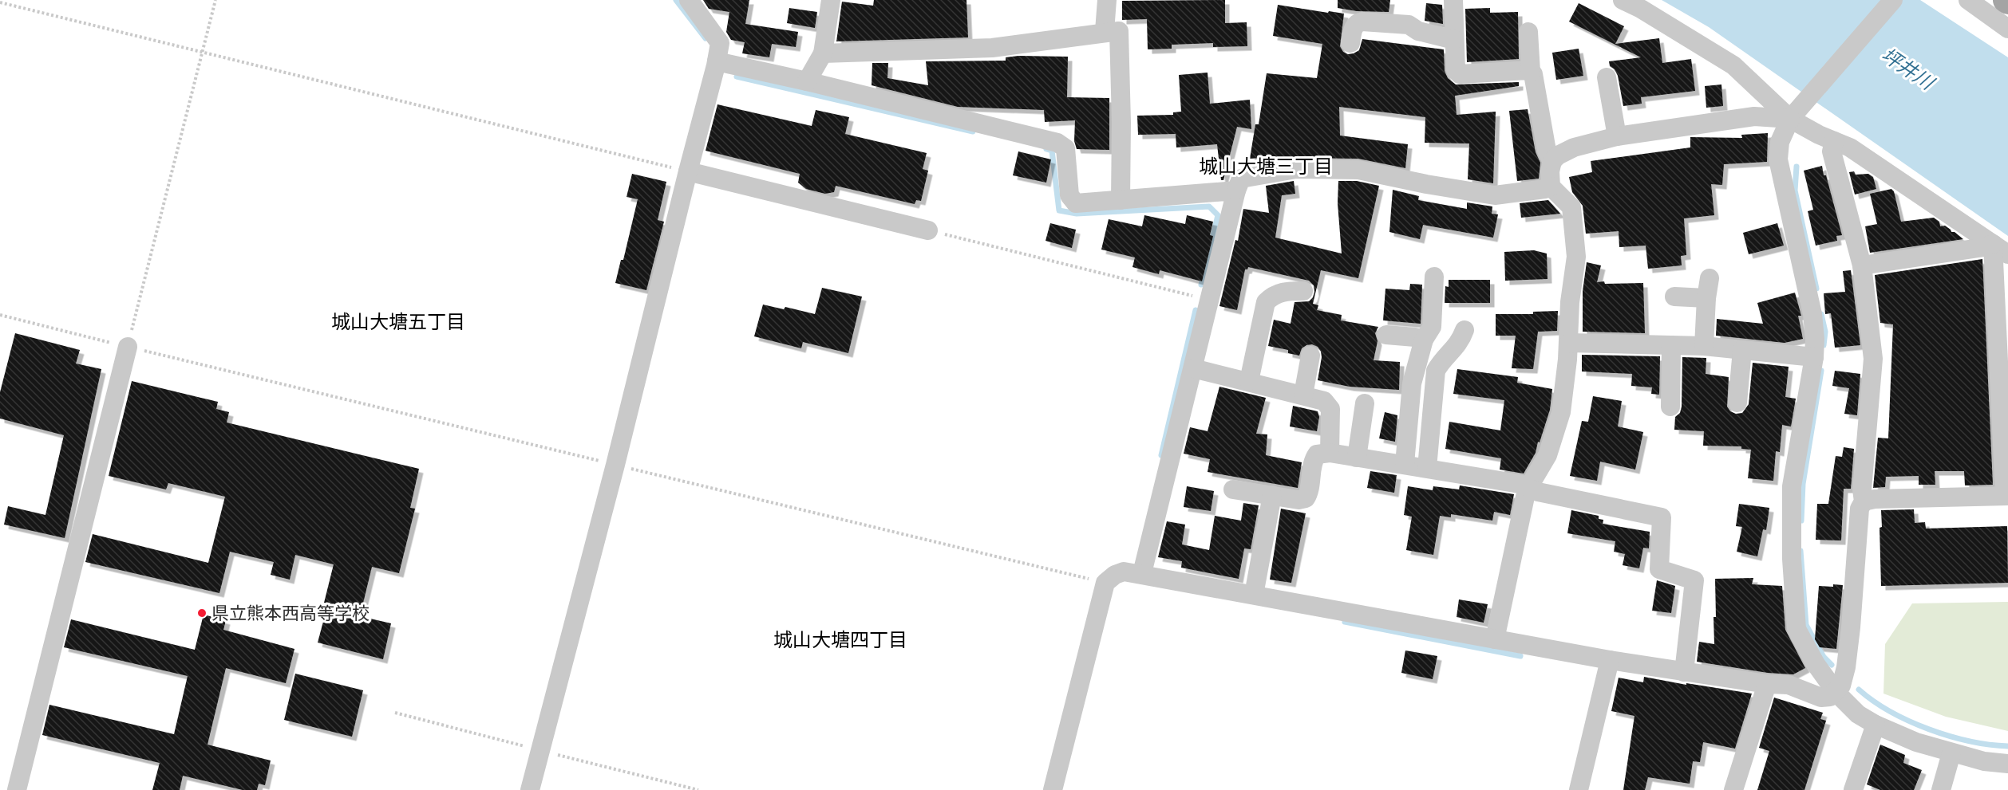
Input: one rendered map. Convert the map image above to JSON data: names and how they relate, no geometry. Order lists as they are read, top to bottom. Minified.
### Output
{"districts":["城山大塘三丁目","城山大塘五丁目","城山大塘四丁目"],"water":["坪井川"],"places":["県立熊本西高等学校"]}
